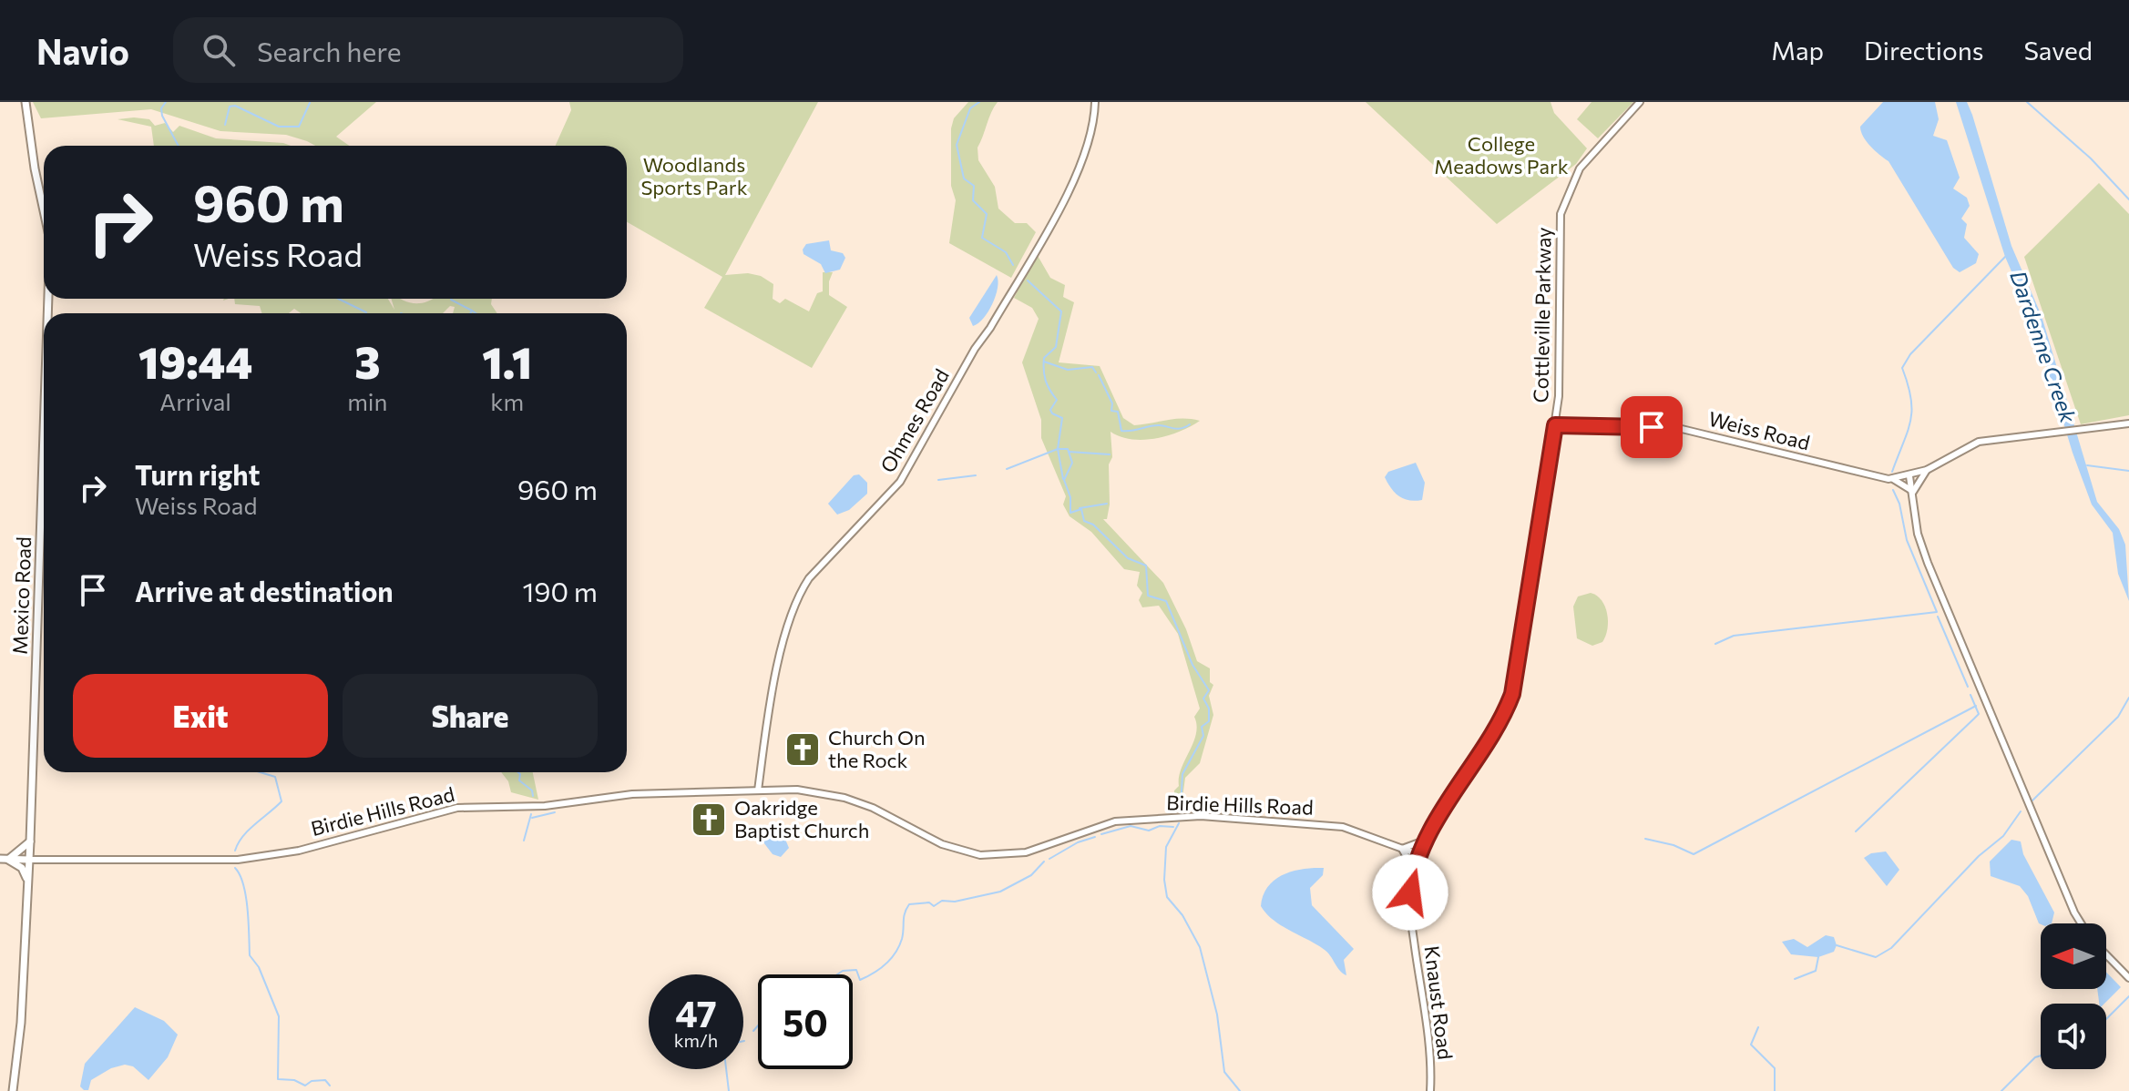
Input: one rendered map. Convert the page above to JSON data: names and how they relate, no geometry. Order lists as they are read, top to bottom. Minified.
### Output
{"streets":{"main road":["Cottleville Parkway","Ohmes Road","Weiss Road","Mexico Road","Birdie Hills Road","Knaust Road"]},"crossings":[["Cottleville Parkway","Weiss Road"],["Cottleville Parkway","Knaust Road"],["Ohmes Road","Birdie Hills Road"],["Weiss Road","Knaust Road"],["Mexico Road","Birdie Hills Road"],["Birdie Hills Road","Knaust Road"]],"water":["Dardenne Creek"],"parks":["College Meadows Park","Woodlands Sports Park"],"places":{"church":["Church On the Rock","Oakridge Baptist Church"]},"north":"left","page":{"header":"Navio","search":"Search here","nav":["Map","Directions","Saved"],"turn":["960 m","Weiss Road"],"eta":["19:44","Arrival","3","min","1.1","km"],"list":[{"name":"Turn right","note":"Weiss Road","value":"960 m"},{"name":"Arrive at destination","value":"190 m"}],"buttons":["Exit","Share"],"speed":"47 km/h","limit":"50"}}
